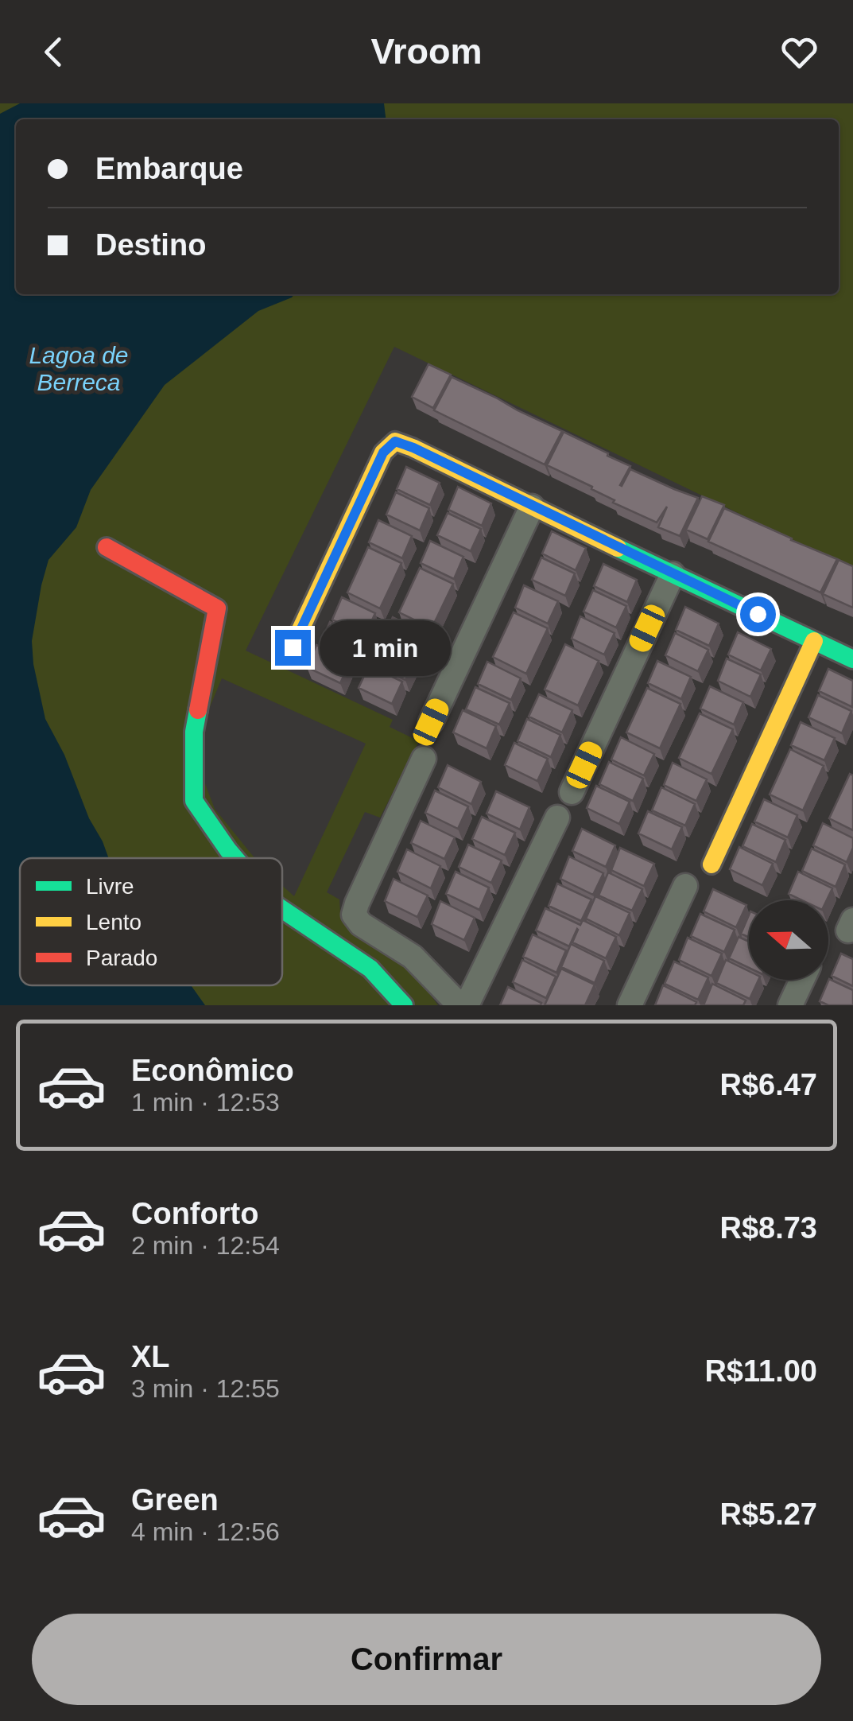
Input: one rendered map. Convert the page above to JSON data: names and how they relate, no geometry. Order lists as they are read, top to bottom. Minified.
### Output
{"water":["Lagoa de Berreca"],"legend":["Livre","Lento","Parado"],"north":"left","page":{"header":"Vroom","banner":["Embarque","Destino"],"bubble":"1 min","list":[{"name":"Econômico","note":"1 min · 12:53","value":"R$6.47"},{"name":"Conforto","note":"2 min · 12:54","value":"R$8.73"},{"name":"XL","note":"3 min · 12:55","value":"R$11.00"},{"name":"Green","note":"4 min · 12:56","value":"R$5.27"}],"buttons":"Confirmar"}}
